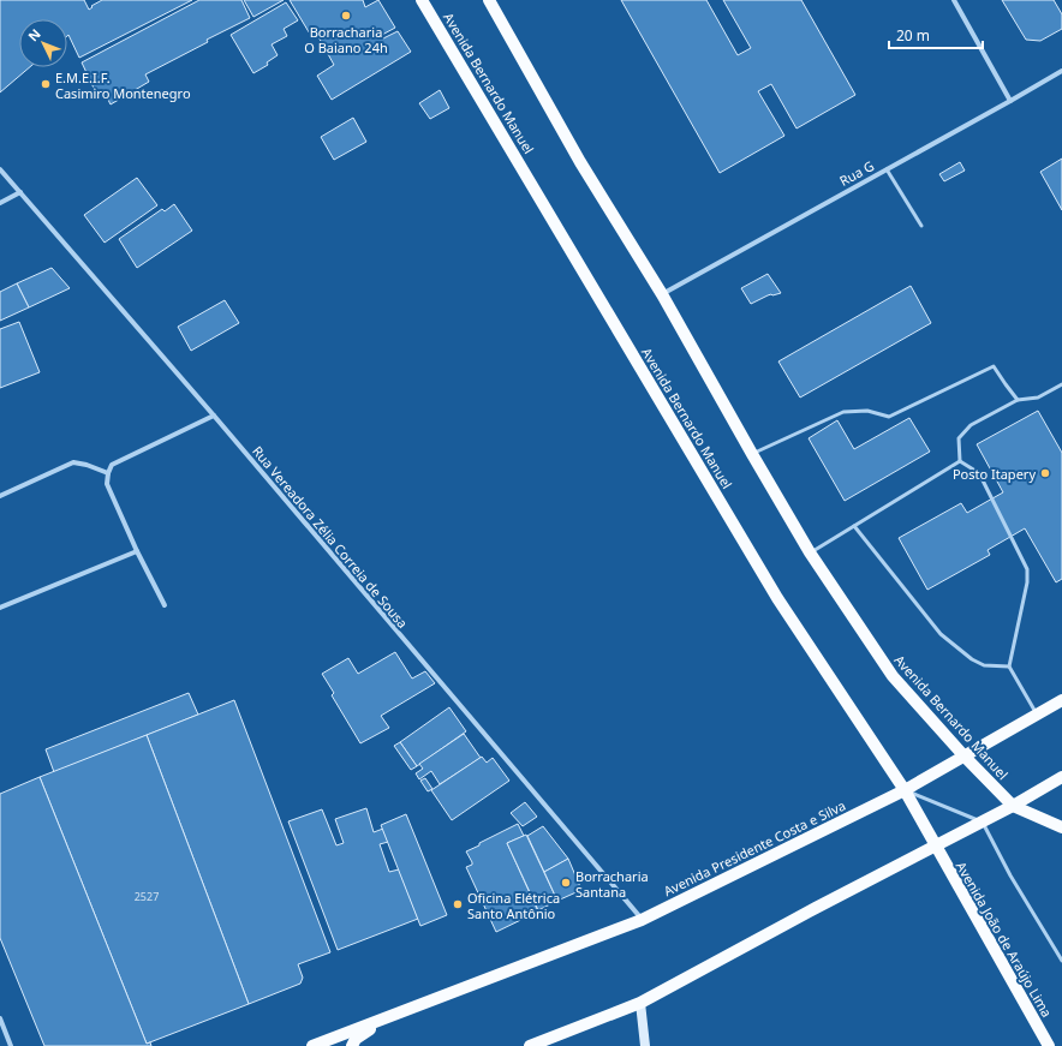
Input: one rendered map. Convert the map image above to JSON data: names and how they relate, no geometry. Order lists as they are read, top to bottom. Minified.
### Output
{"streets":{"main road":["Avenida Bernardo Manuel","Avenida Presidente Costa e Silva","Avenida João de Araújo Lima"],"street":["Rua G","Rua Vereadora Zélia Correia de Sousa"]},"crossings":[["Avenida Bernardo Manuel","Rua G"],["Avenida Bernardo Manuel","Avenida Presidente Costa e Silva"],["Avenida Bernardo Manuel","Avenida João de Araújo Lima"],["Rua Vereadora Zélia Correia de Sousa","Avenida Presidente Costa e Silva"]],"places":["Borracharia O Baiano 24h","E.M.E.I.F. Casimiro Montenegro","Posto Itapery","Borracharia Santana","Oficina Elétrica Santo Antônio"],"house_numbers":["2527"],"scale_bar":"20 m","north":"top left"}
